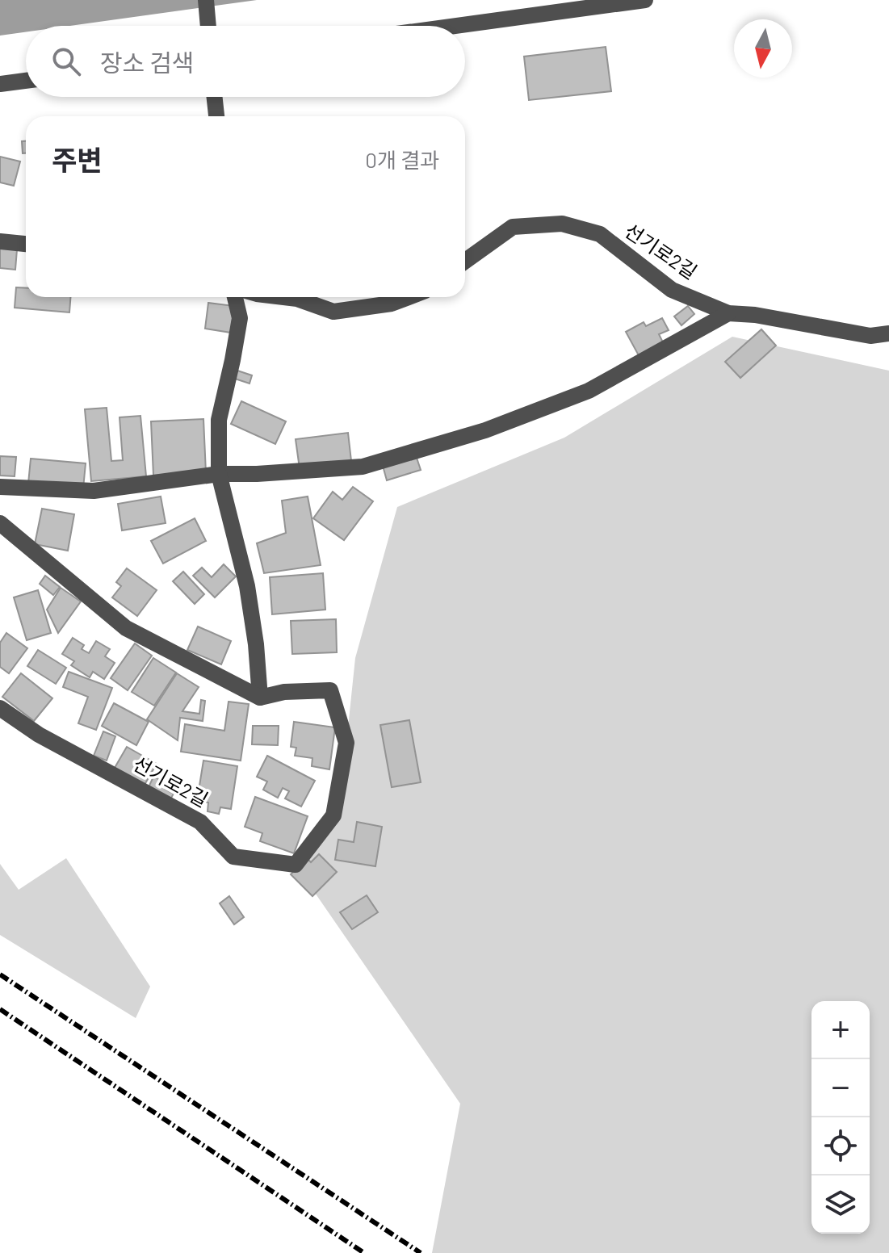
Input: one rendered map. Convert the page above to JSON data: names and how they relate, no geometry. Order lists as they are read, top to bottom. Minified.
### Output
{"streets":{"street":["선기로2길"]},"north":"bottom","page":{"search":"장소 검색","heading":["주변","0개 결과"],"map_buttons":["+","−"]}}
